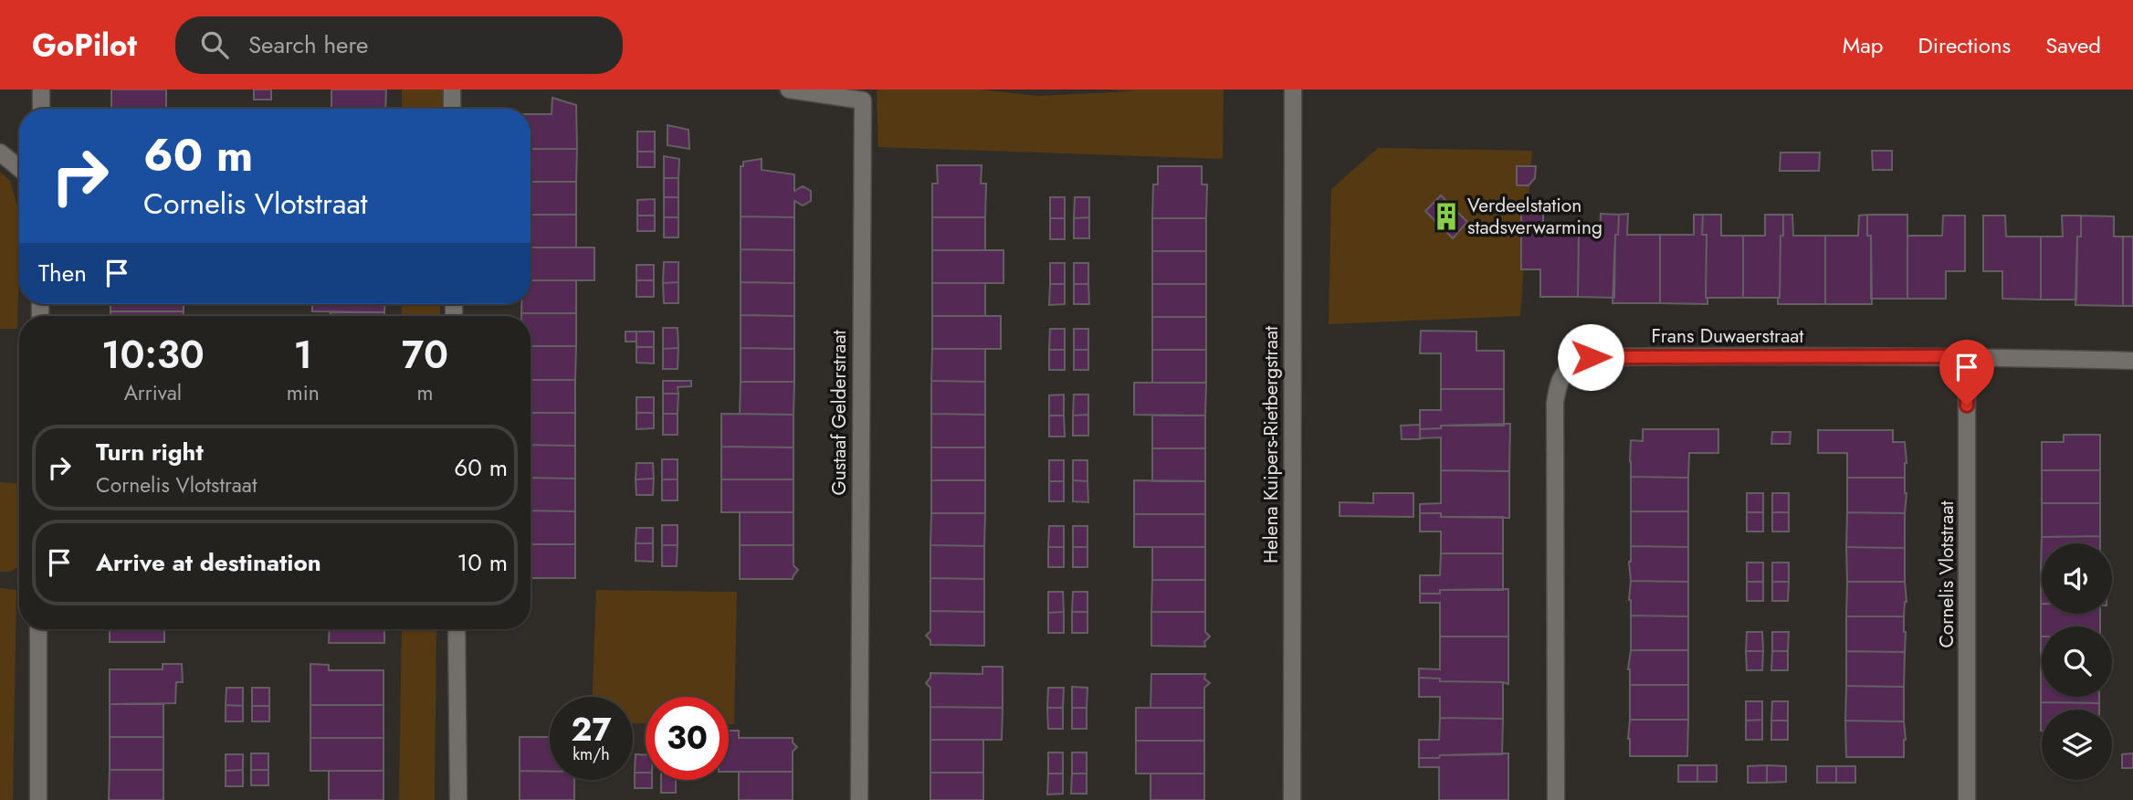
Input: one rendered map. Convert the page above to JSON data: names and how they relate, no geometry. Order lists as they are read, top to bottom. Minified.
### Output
{"streets":{"street":["Frans Duwaerstraat","Gustaaf Gelderstraat","Helena Kuipers-Rietbergstraat","Cornelis Vlotstraat"]},"crossings":[["Frans Duwaerstraat","Cornelis Vlotstraat"]],"places":{"building":["Verdeelstation stadsverwarming"]},"page":{"header":"GoPilot","search":"Search here","nav":["Map","Directions","Saved"],"turn":["60 m","Cornelis Vlotstraat"],"then":"Then","eta":["10:30","Arrival","1","min","70","m"],"list":[{"name":"Turn right","note":"Cornelis Vlotstraat","value":"60 m"},{"name":"Arrive at destination","value":"10 m"}],"speed":"27 km/h","limit":"30"}}
